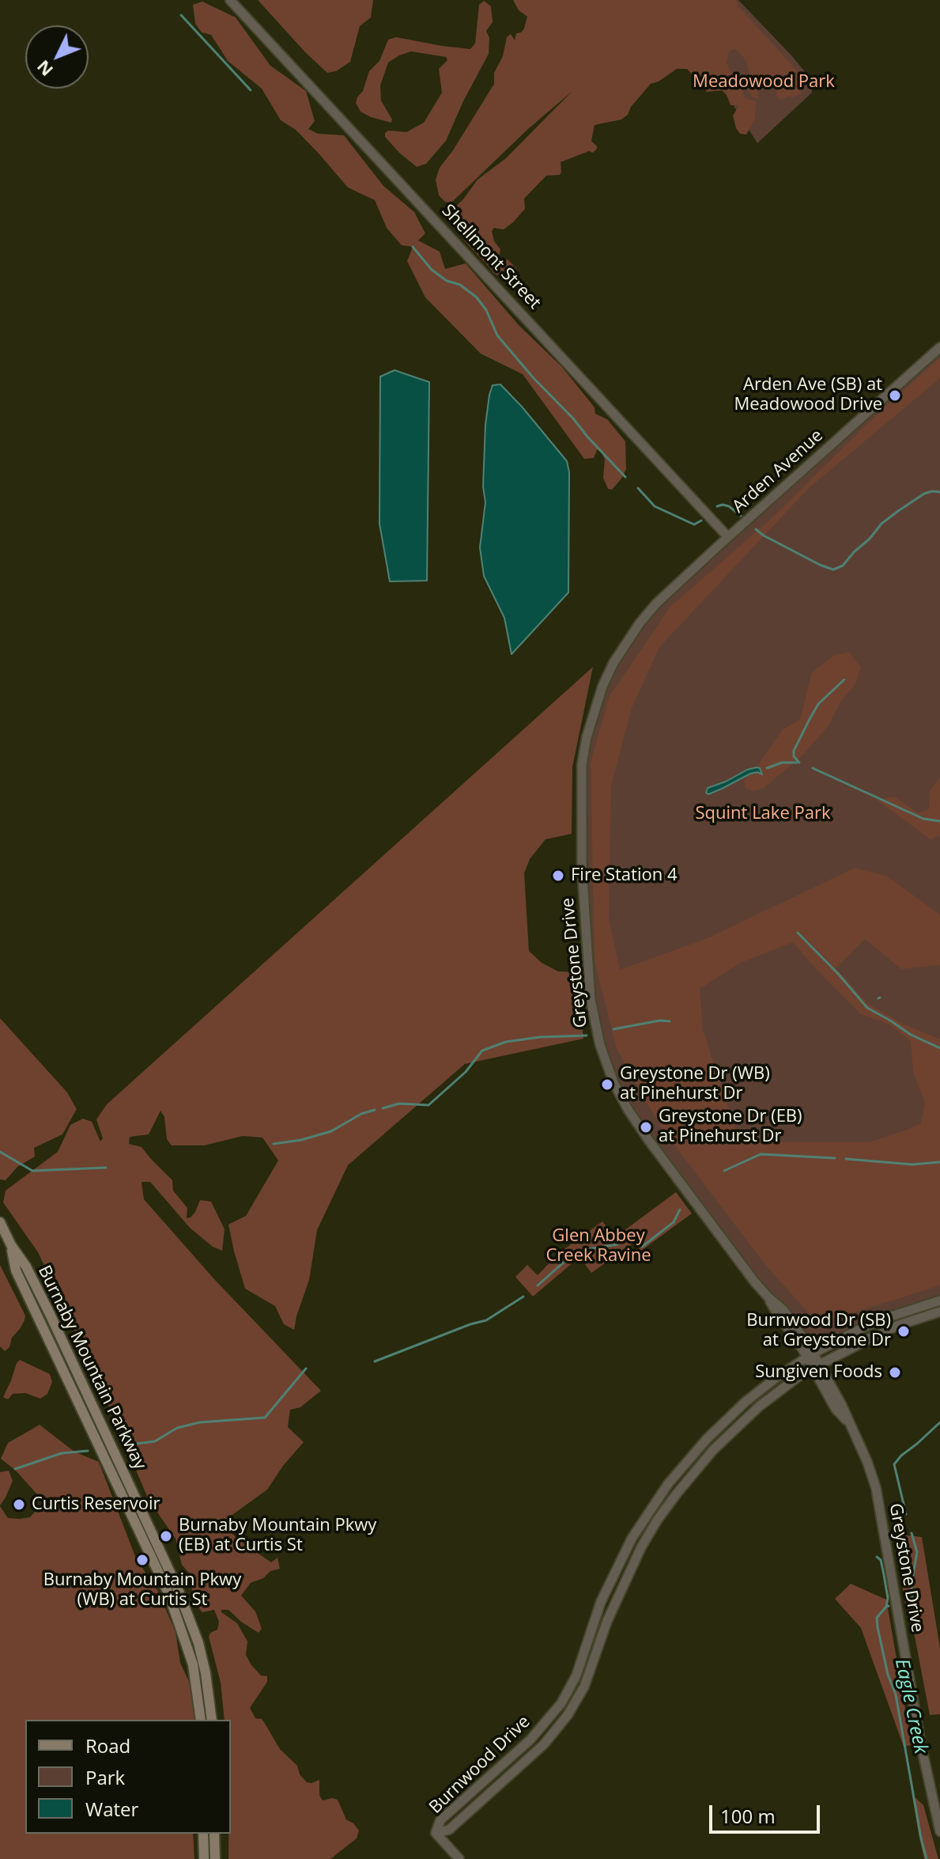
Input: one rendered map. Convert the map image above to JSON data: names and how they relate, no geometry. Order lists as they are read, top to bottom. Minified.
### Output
{"streets":{"main road":["Burnaby Mountain Parkway"],"street":["Shellmont Street","Arden Avenue","Greystone Drive","Burnwood Drive"]},"crossings":[["Shellmont Street","Arden Avenue"],["Arden Avenue","Greystone Drive"],["Greystone Drive","Burnwood Drive"]],"water":["Eagle Creek"],"parks":["Meadowood Park","Squint Lake Park","Glen Abbey Creek Ravine"],"places":["Arden Ave (SB) at Meadowood Drive","Fire Station 4","Greystone Dr (WB) at Pinehurst Dr","Greystone Dr (EB) at Pinehurst Dr","Burnwood Dr (SB) at Greystone Dr","Sungiven Foods","Curtis Reservoir","Burnaby Mountain Pkwy (EB) at Curtis St","Burnaby Mountain Pkwy (WB) at Curtis St"],"legend":["Road","Park","Water"],"scale_bar":"100 m","north":"bottom left"}
